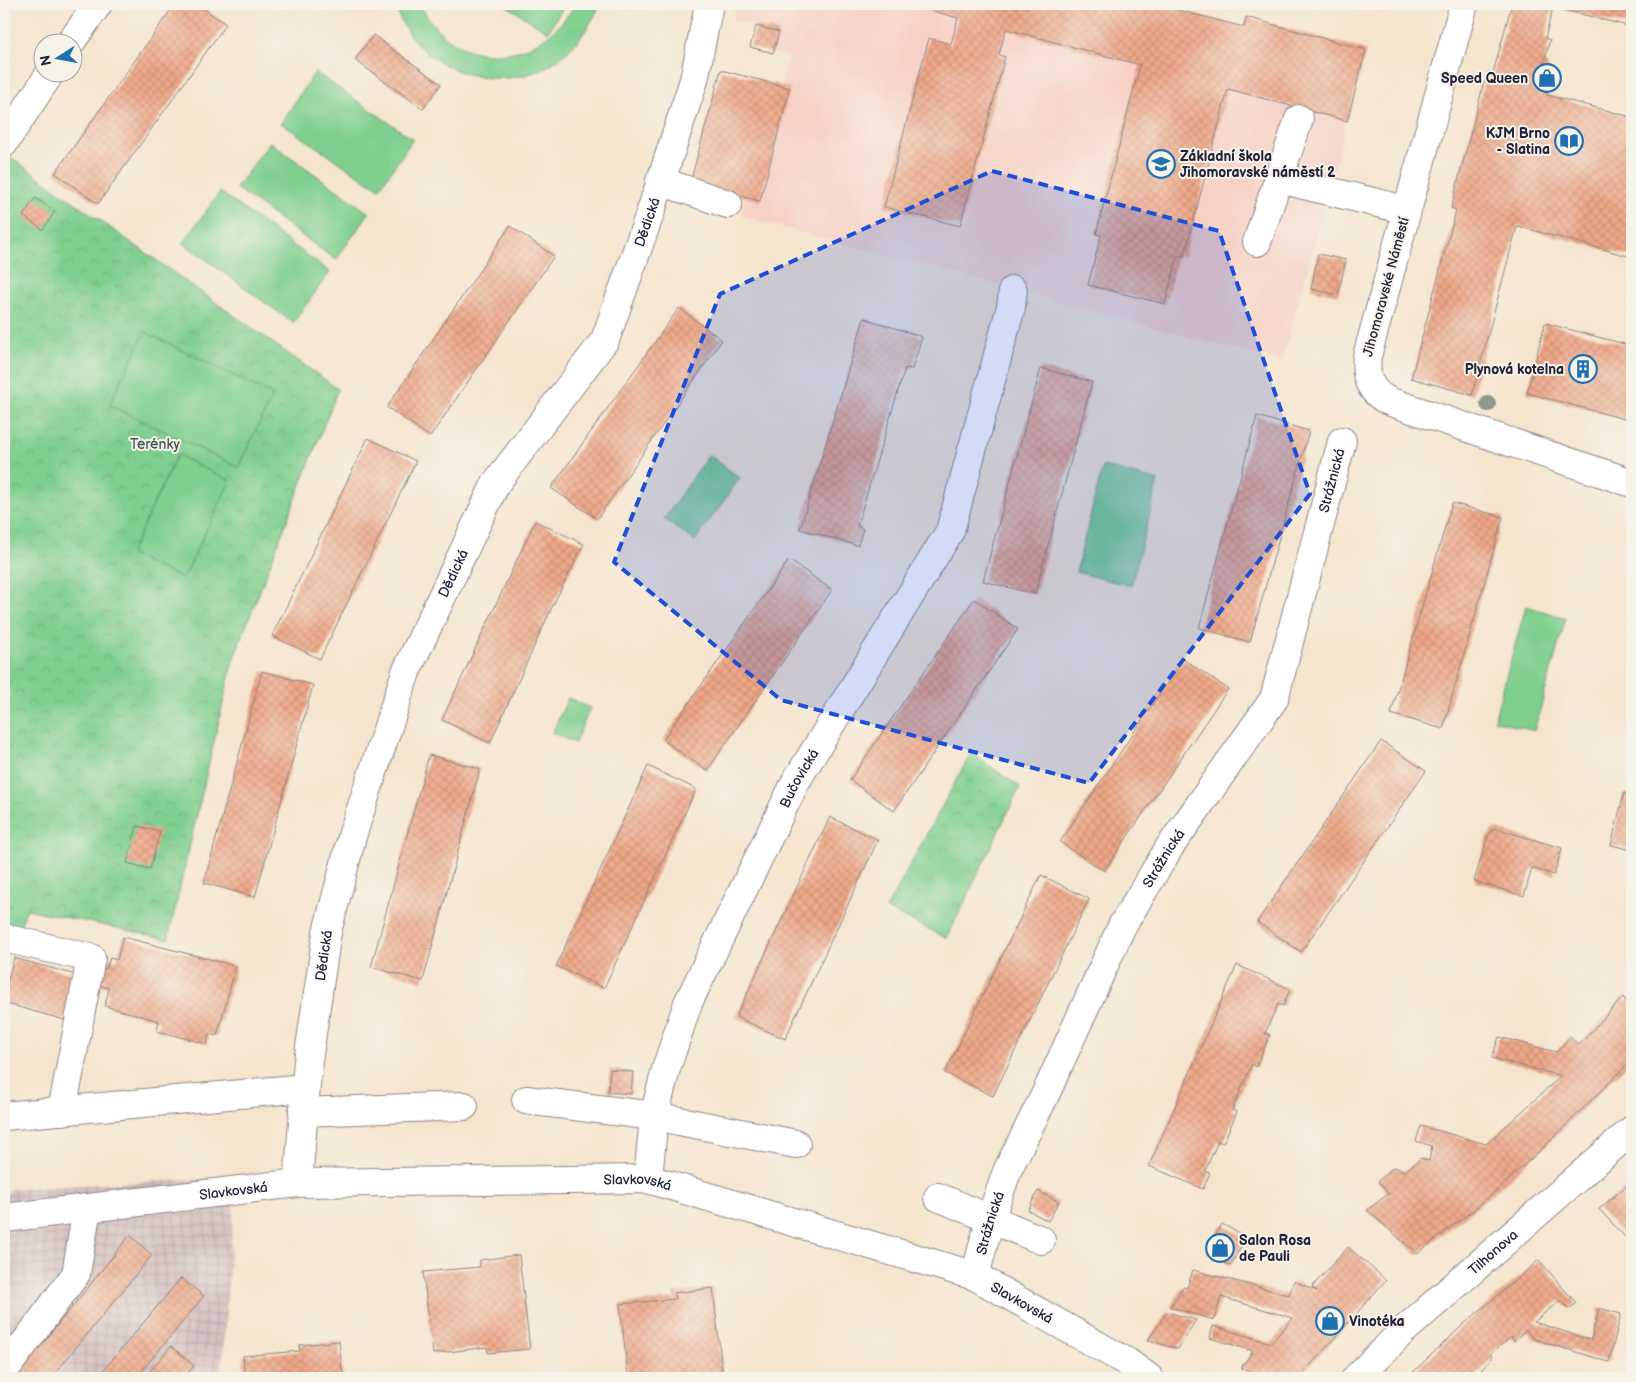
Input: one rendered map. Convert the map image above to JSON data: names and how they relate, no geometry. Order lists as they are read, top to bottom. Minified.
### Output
{"streets":{"street":["Dědická","Jihomoravské Náměstí","Strážnická","Bučovická","Slavkovská","Tilhonova"]},"crossings":[["Dědická","Slavkovská"],["Strážnická","Slavkovská"],["Bučovická","Slavkovská"]],"parks":["Terénky"],"places":{"shop":["Speed Queen","Salon Rosa de Pauli","Vinotéka"],"library":["KJM Brno - Slatina"],"school or university":["Základní škola Jihomoravské náměstí 2"],"building":["Plynová kotelna"]},"north":"left"}
